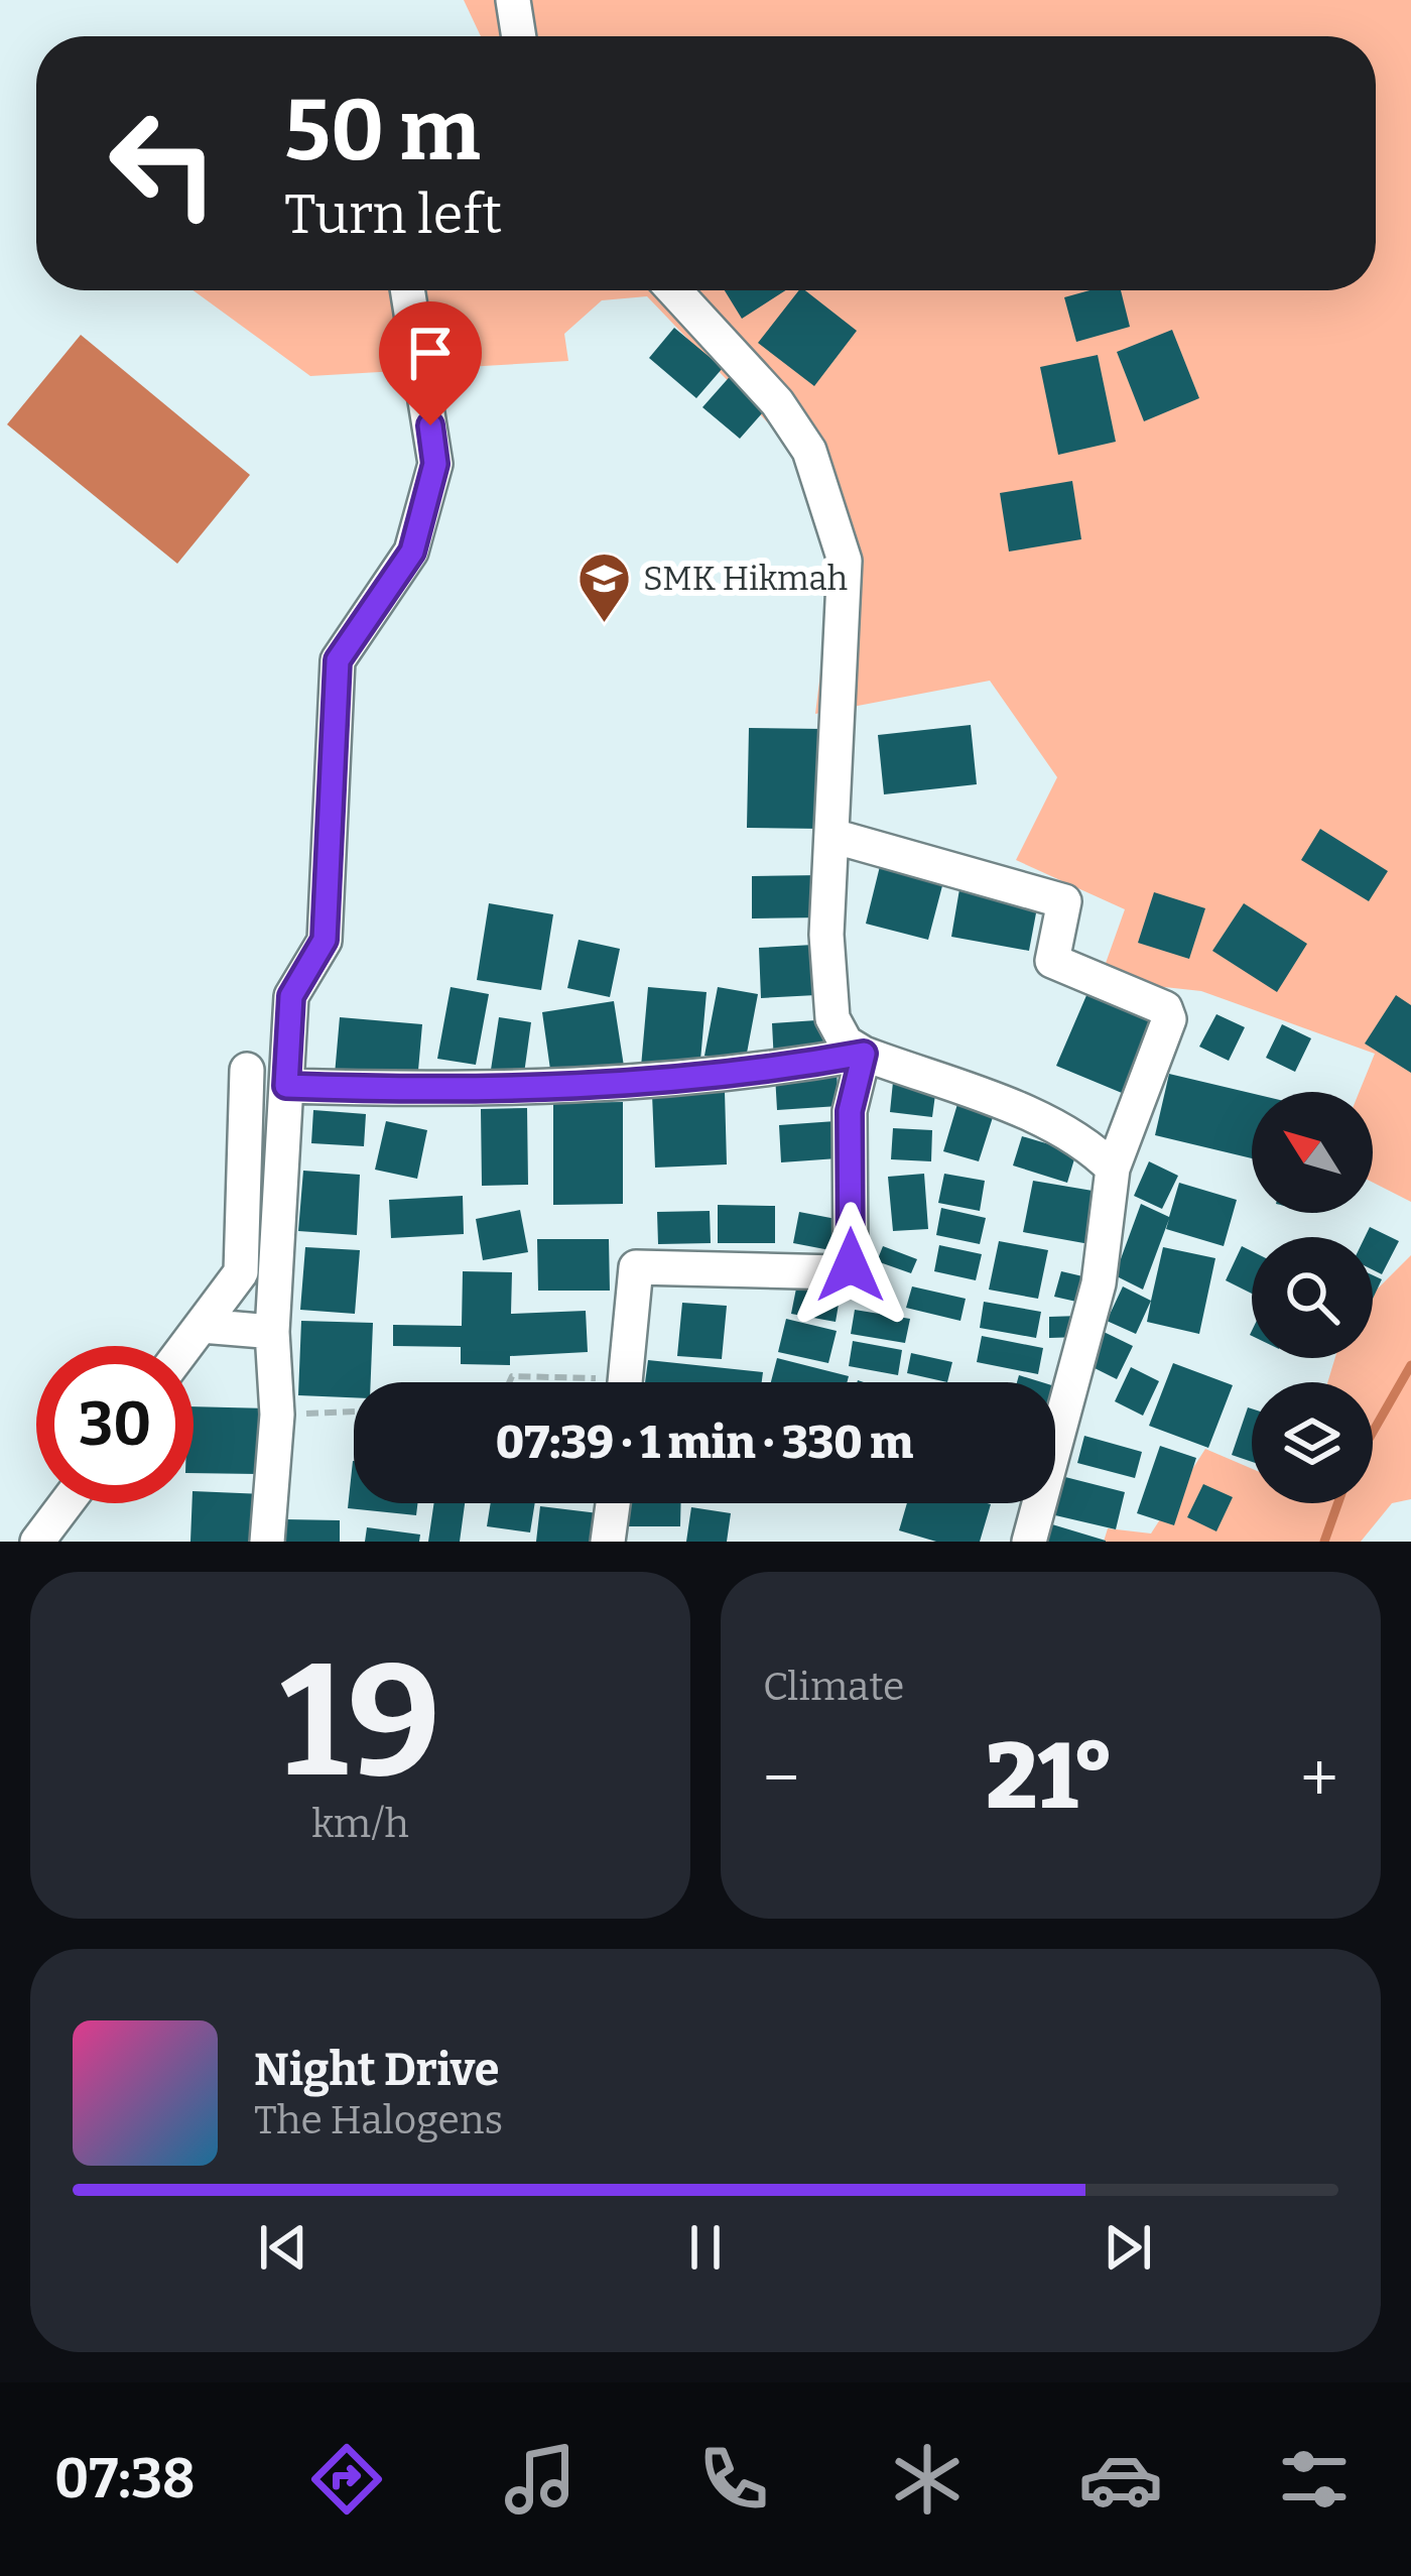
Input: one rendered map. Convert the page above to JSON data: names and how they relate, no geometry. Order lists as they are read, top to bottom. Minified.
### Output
{"places":{"school or university":["SMK Hikmah"]},"north":"top left","page":{"turn":["50 m","Turn left"],"limit":"30","trip":"07:39 · 1 min · 330 m","tile":[["19","km/h"],"Climate"],"heat":["−","21°","+"],"song":["Night Drive","The Halogens"],"tabs":"07:38"}}
